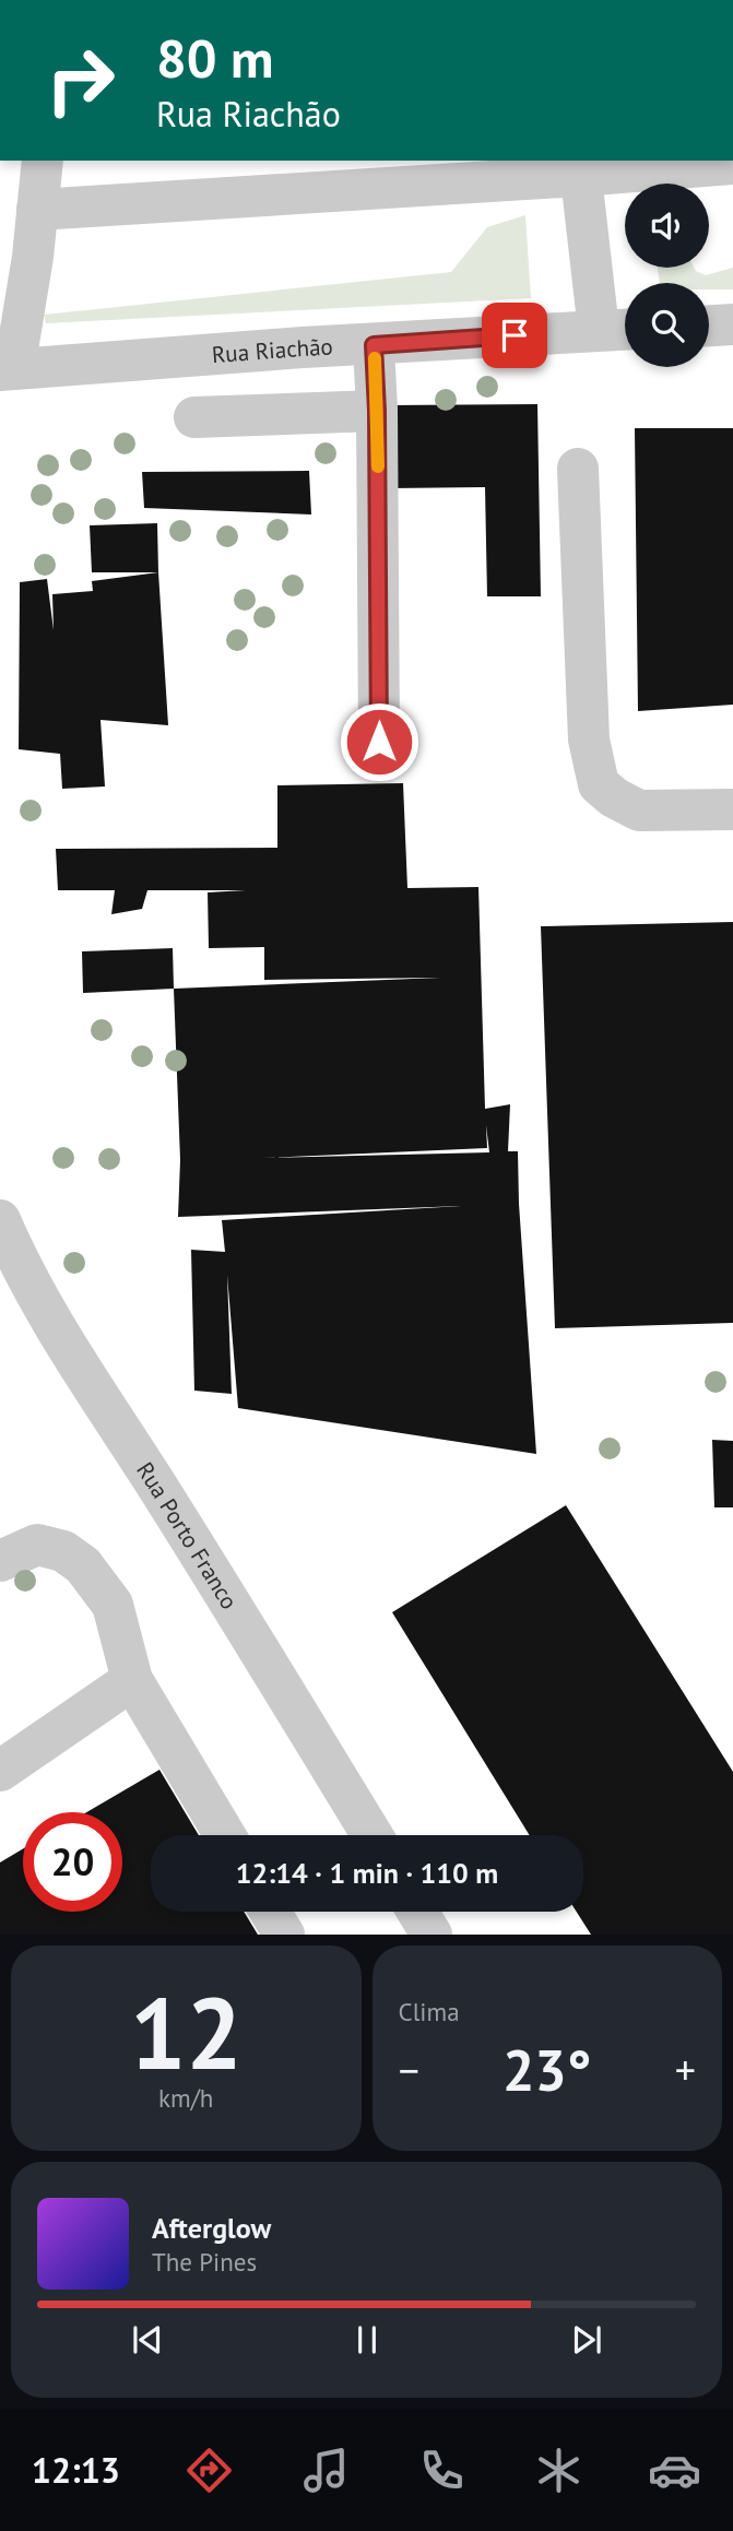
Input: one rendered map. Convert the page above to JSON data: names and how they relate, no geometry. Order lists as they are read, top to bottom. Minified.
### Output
{"streets":{"street":["Rua Riachão","Rua Porto Franco"]},"page":{"turn":["80 m","Rua Riachão"],"limit":"20","trip":"12:14 · 1 min · 110 m","tile":[["12","km/h"],"Clima"],"heat":["−","23°","+"],"song":["Afterglow","The Pines"],"tabs":"12:13"}}
